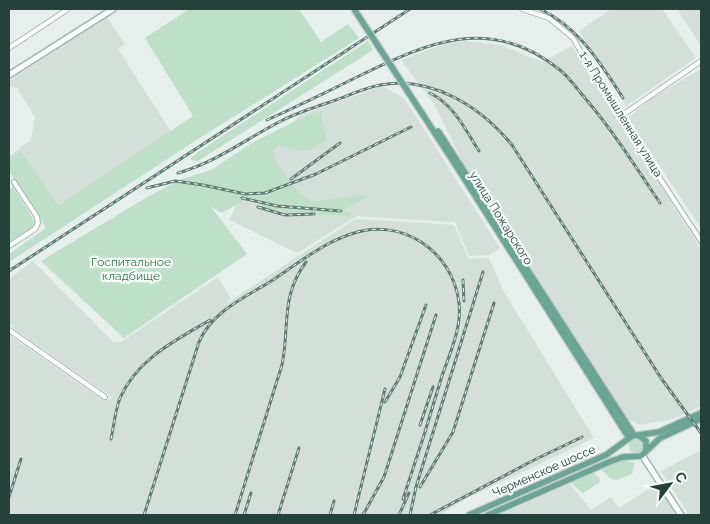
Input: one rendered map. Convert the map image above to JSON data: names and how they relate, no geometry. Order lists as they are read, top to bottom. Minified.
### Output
{"streets":{"main road":["улица Пожарского","Черменское шоссе"],"street":["1-я Промышленная улица"]},"crossings":[["улица Пожарского","Черменское шоссе"]],"parks":["Госпитальное кладбище"],"north":"top right"}
